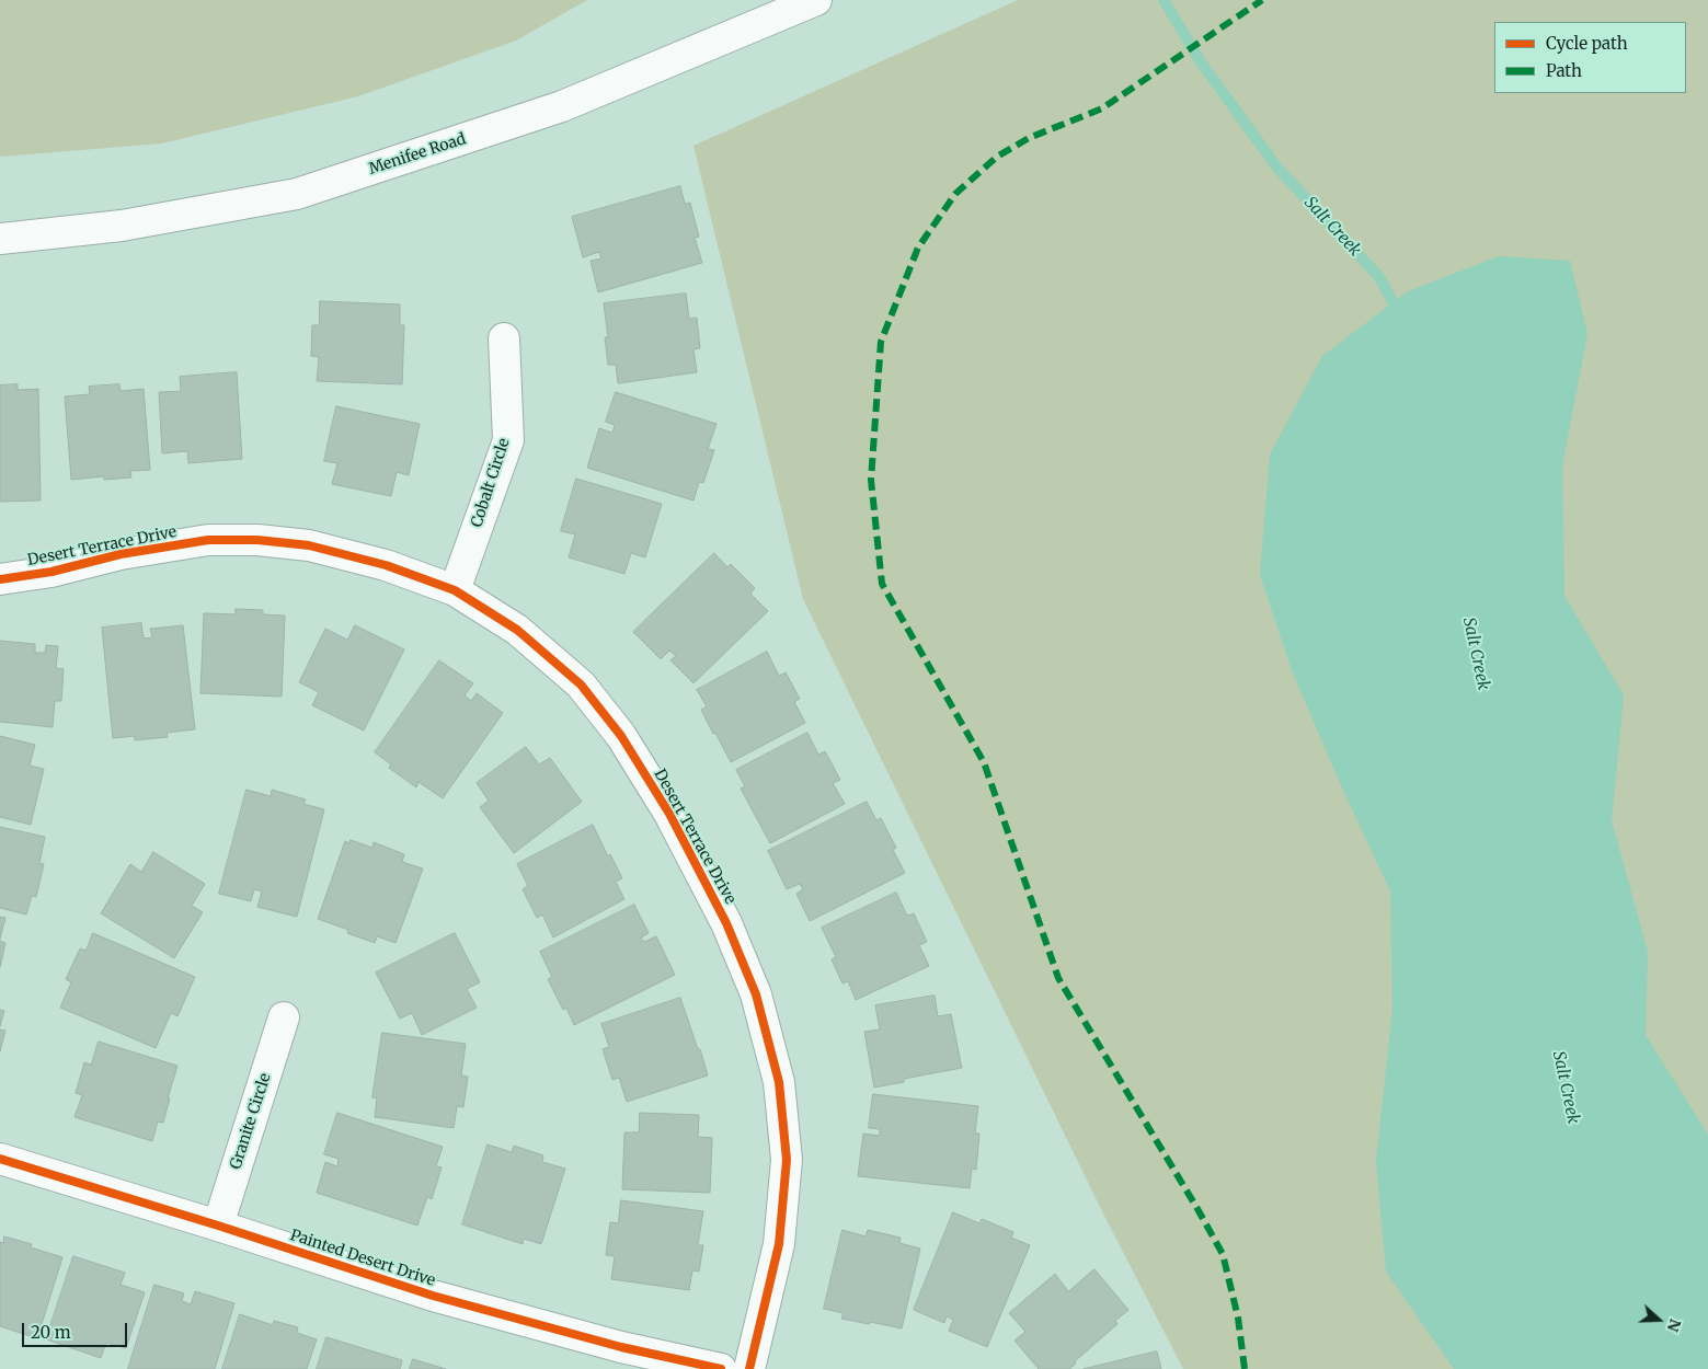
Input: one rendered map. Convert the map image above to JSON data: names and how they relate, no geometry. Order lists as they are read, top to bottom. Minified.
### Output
{"streets":{"street":["Menifee Road","Cobalt Circle","Desert Terrace Drive","Granite Circle","Painted Desert Drive"]},"crossings":[["Cobalt Circle","Desert Terrace Drive"],["Granite Circle","Painted Desert Drive"]],"water":["Salt Creek"],"legend":["Cycle path","Path"],"scale_bar":"20 m","north":"right"}
